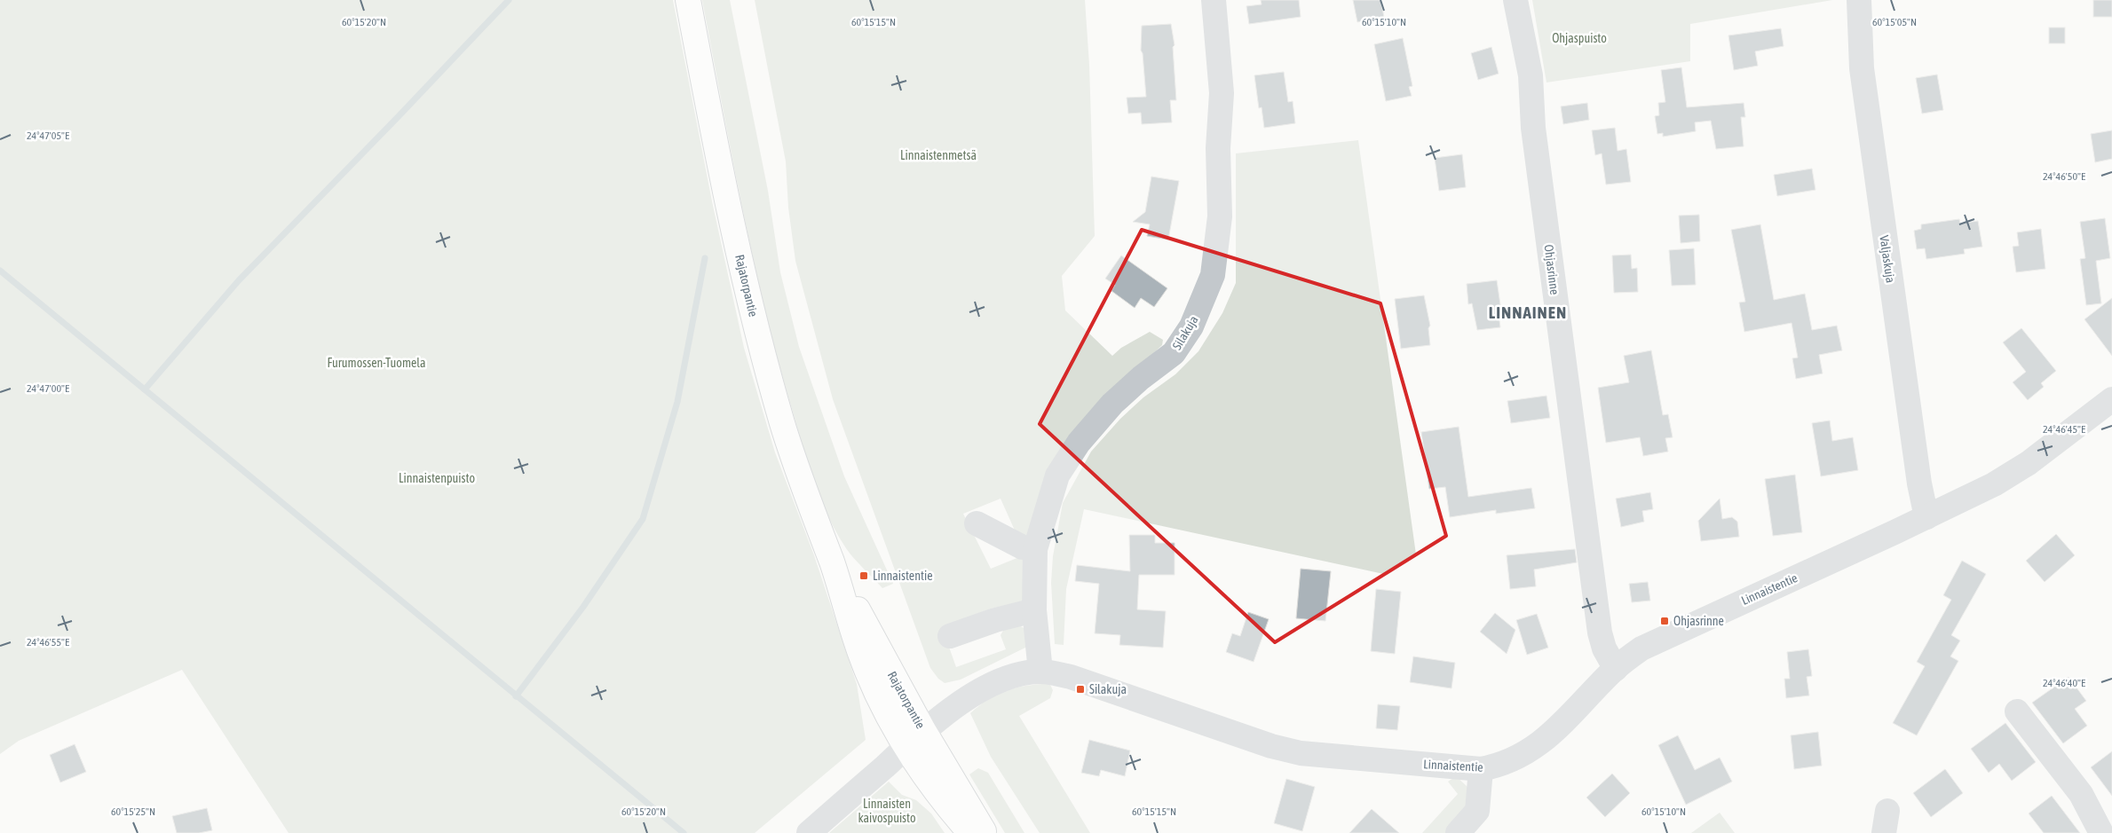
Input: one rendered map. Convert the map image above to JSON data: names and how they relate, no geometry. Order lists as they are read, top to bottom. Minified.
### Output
{"streets":{"main road":["Rajatorpantie"],"street":["Valjaskuja","Ohjasrinne","Silakuja","Linnaistentie"]},"crossings":[["Valjaskuja","Linnaistentie"],["Ohjasrinne","Linnaistentie"],["Rajatorpantie","Linnaistentie"],["Silakuja","Linnaistentie"]],"districts":["LINNAINEN"],"parks":["Ohjaspuisto","Linnaistenmetsä","Furumossen-Tuomela","Linnaistenpuisto","Linnaisten kaivospuisto"],"places":{"transit":["Linnaistentie","Ohjasrinne","Silakuja"]},"coordinates":["60°15'20\"N","60°15'15\"N","60°15'10\"N","60°15'05\"N","24°47'05\"E","24°46'50\"E","24°47'00\"E","24°46'45\"E","24°46'55\"E","24°46'40\"E","60°15'25\"N"]}
